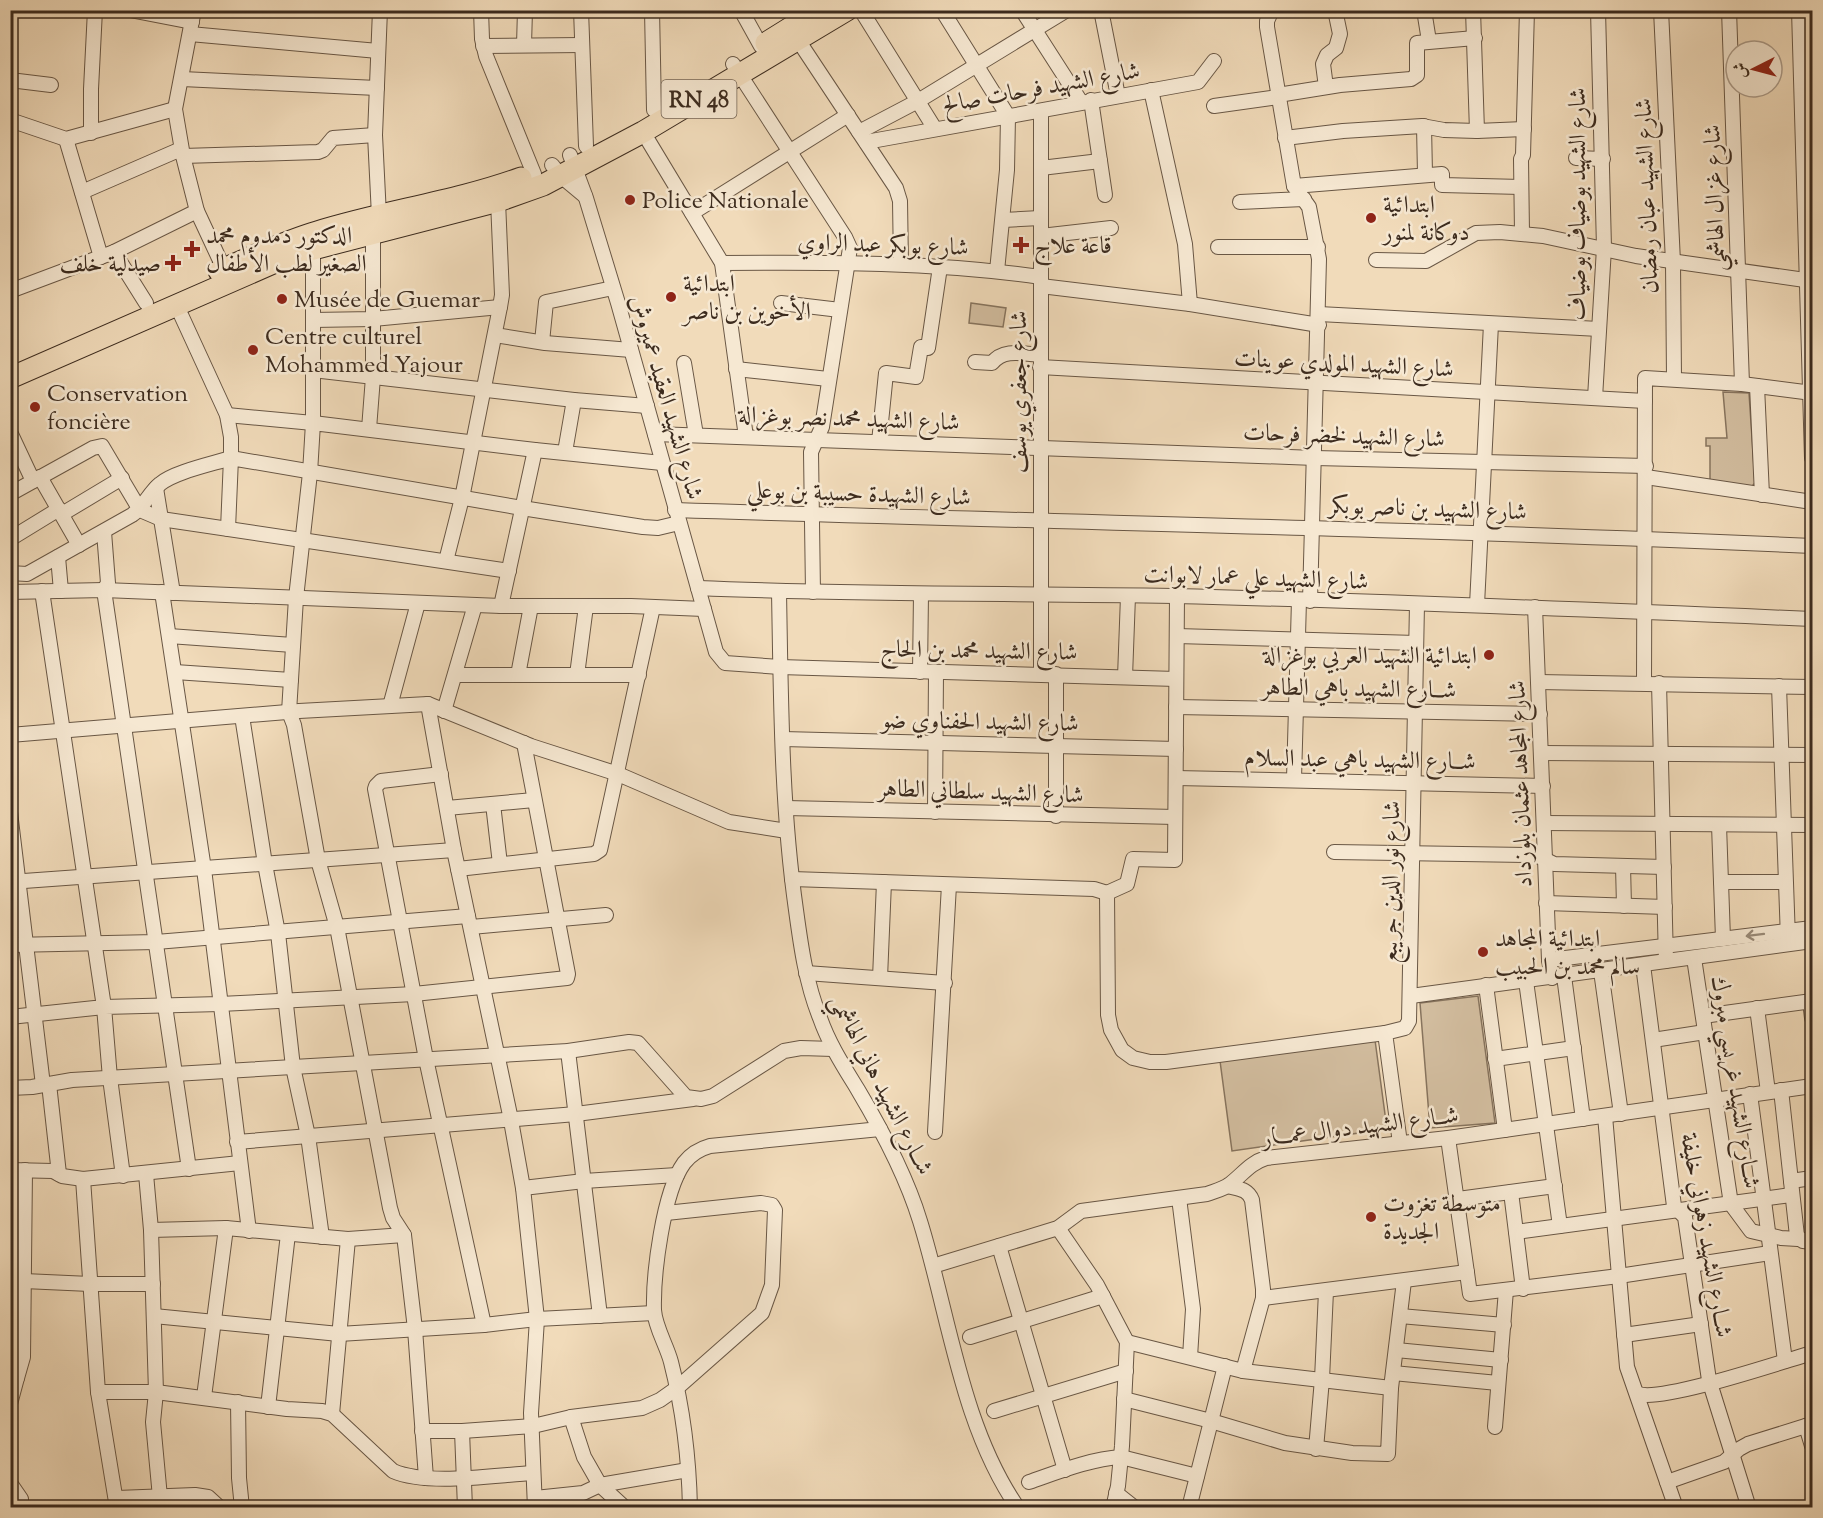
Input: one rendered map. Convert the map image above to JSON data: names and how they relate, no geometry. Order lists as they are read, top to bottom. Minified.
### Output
{"streets":{"highway":["RN 48"],"street":["شارع الشهيد فرحات صالح","شارع الشهيد عبان رمضان","شارع غزال الهاشمي","شارع الشهيد بوضياف بوضياف","شارع بوبكر عبد الراوي","شارع الشهيد المولدي عوينات","شارع جعفري يوسف","شارع الشهيد العقيد عميروش","شارع الشهيد محمد نصر بوغزالة","شارع الشهيد لخضر فرحات","شارع الشهيدة حسيبة بن بوعلي","شارع الشهيد بن ناصر بوبكر","شارع الشهيد علي عمار لابوانت","شارع الشهيد محمد بن الحاج","شــارع الشهيد باهي الطاهر","شارع الشهيد الحفناوي ضو","شــارع الشهيد باهي عبد السلام","شارع المجاهد عثمان بلوزداد","شارع الشهيد سلطاني الطاهر","شارع نور الدين جريبع","شــارع الشهيد غريسي مبروك","شــارع الشهيد هاني الهاشمي","شــارع الشهيد دوال عمـــار","شــارع الشهيد زهواني خليفة"]},"crossings":[["شارع الشهيد فرحات صالح","شارع جعفري يوسف"],["RN 48","شارع الشهيد العقيد عميروش"],["شارع الشهيد بوضياف بوضياف","شارع بوبكر عبد الراوي"],["شارع الشهيد بوضياف بوضياف","شارع الشهيد المولدي عوينات"],["شارع بوبكر عبد الراوي","شارع جعفري يوسف"],["شارع الشهيد المولدي عوينات","شارع جعفري يوسف"],["شارع جعفري يوسف","شارع الشهيد محمد نصر بوغزالة"],["شارع جعفري يوسف","شارع الشهيد لخضر فرحات"],["شارع جعفري يوسف","شارع الشهيدة حسيبة بن بوعلي"],["شارع جعفري يوسف","شارع الشهيد بن ناصر بوبكر"],["شارع جعفري يوسف","شارع الشهيد علي عمار لابوانت"],["شارع جعفري يوسف","شارع الشهيد محمد بن الحاج"],["شارع الشهيد العقيد عميروش","شارع الشهيد محمد نصر بوغزالة"],["شارع الشهيد العقيد عميروش","شارع الشهيدة حسيبة بن بوعلي"],["شارع الشهيد العقيد عميروش","شارع الشهيد علي عمار لابوانت"],["شارع الشهيد العقيد عميروش","شارع الشهيد محمد بن الحاج"],["شارع الشهيد محمد نصر بوغزالة","شارع الشهيد لخضر فرحات"],["شارع الشهيدة حسيبة بن بوعلي","شارع الشهيد بن ناصر بوبكر"],["شارع الشهيد علي عمار لابوانت","شارع المجاهد عثمان بلوزداد"],["شارع الشهيد علي عمار لابوانت","شارع نور الدين جريبع"],["شارع الشهيد علي عمار لابوانت","شــارع الشهيد هاني الهاشمي"],["شارع الشهيد محمد بن الحاج","شــارع الشهيد هاني الهاشمي"],["شــارع الشهيد باهي الطاهر","شارع المجاهد عثمان بلوزداد"],["شــارع الشهيد باهي الطاهر","شارع نور الدين جريبع"],["شارع الشهيد الحفناوي ضو","شــارع الشهيد هاني الهاشمي"],["شــارع الشهيد باهي عبد السلام","شارع المجاهد عثمان بلوزداد"],["شــارع الشهيد باهي عبد السلام","شارع نور الدين جريبع"],["شارع المجاهد عثمان بلوزداد","شــارع الشهيد دوال عمـــار"],["شارع الشهيد سلطاني الطاهر","شــارع الشهيد هاني الهاشمي"],["شــارع الشهيد غريسي مبروك","شــارع الشهيد دوال عمـــار"],["شــارع الشهيد هاني الهاشمي","شــارع الشهيد دوال عمـــار"],["شــارع الشهيد دوال عمـــار","شــارع الشهيد زهواني خليفة"]],"places":{"other":["Police Nationale","ابتدائية دوكانة لمنور","ابتدائية الأخوين بن ناصر","Musée de Guemar","Centre culturel Mohammed Yajour","Conservation foncière","ابتدائية الشهيد العربي بوغزالة","ابتدائية المجاهد سالم محمد بن الحبيب","متوسطة تغزوت الجديدة"],"health":["قاعة علاج","الدكتور دمدوم محمد الصغير لطب الأطفال","صيدلية خلف"]},"north":"left"}
